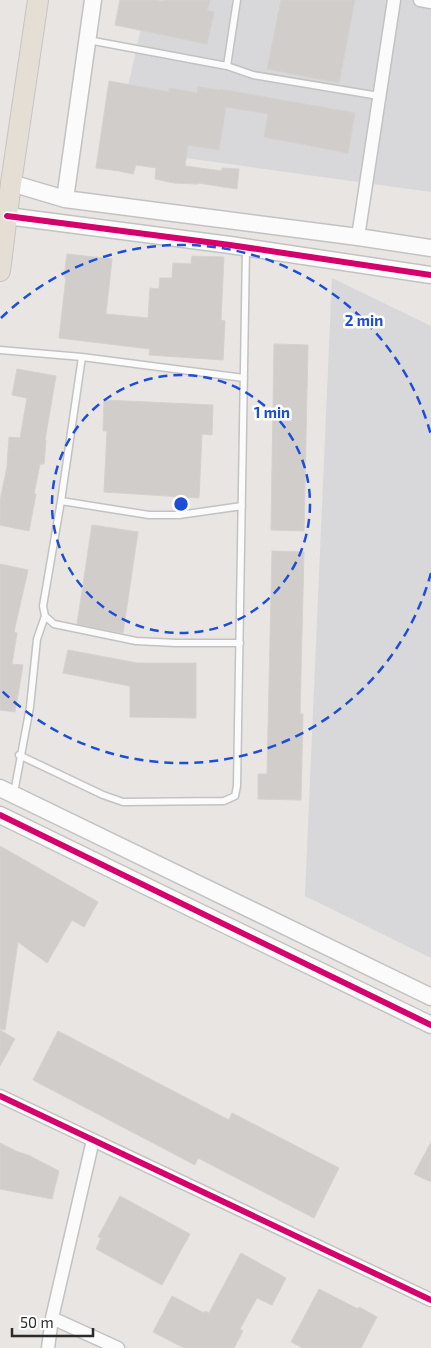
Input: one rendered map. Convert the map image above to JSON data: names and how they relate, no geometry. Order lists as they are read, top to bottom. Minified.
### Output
{"scale_bar":"50 m","rings":["2 min","1 min"]}
